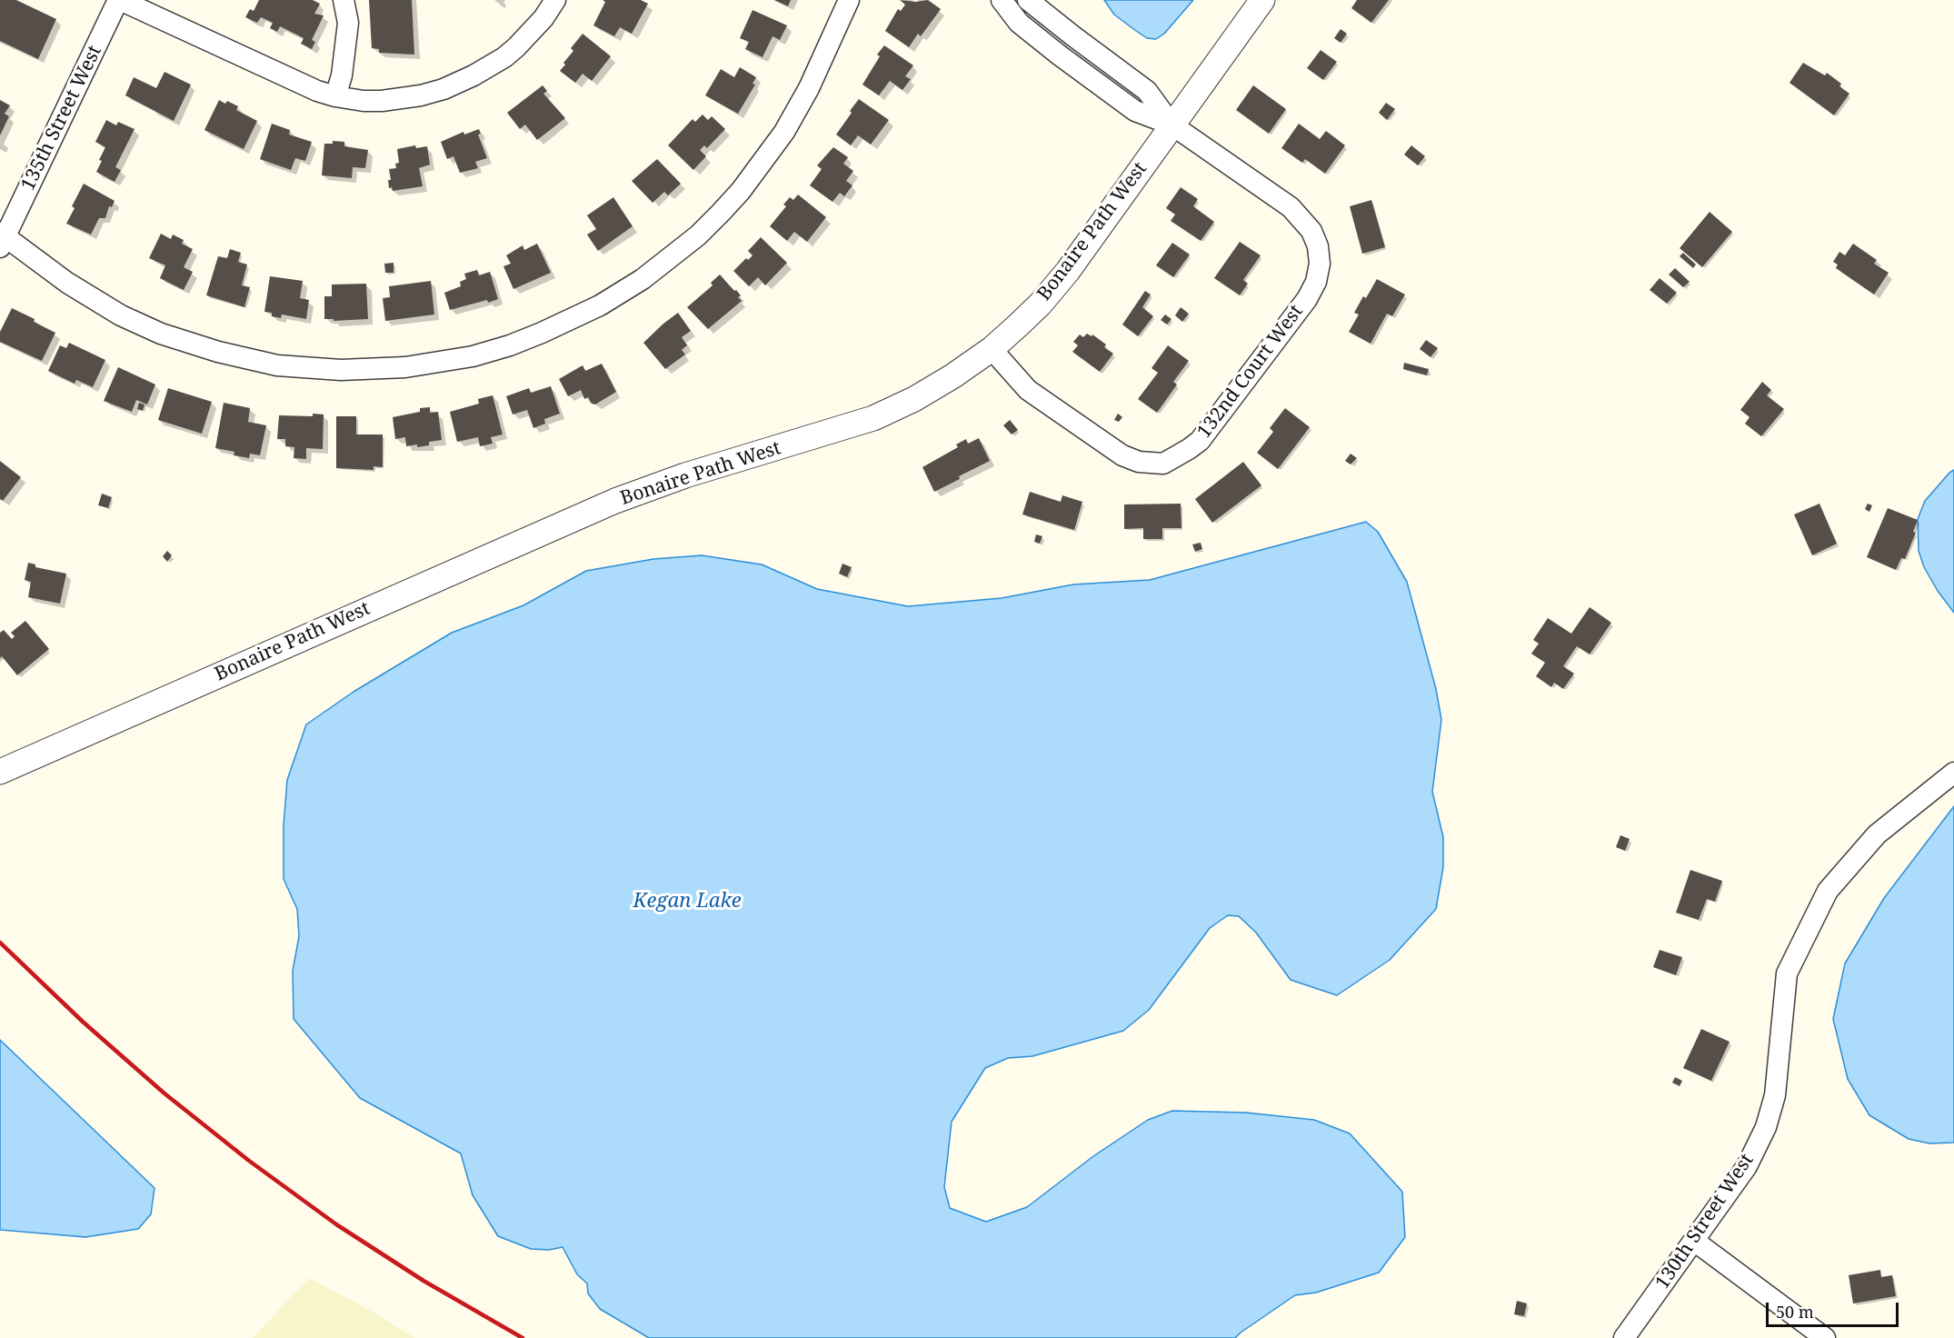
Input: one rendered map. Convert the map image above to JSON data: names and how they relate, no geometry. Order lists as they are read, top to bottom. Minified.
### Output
{"streets":{"street":["135th Street West","Bonaire Path West","132nd Court West","130th Street West"]},"crossings":[["Bonaire Path West","132nd Court West"]],"water":["Kegan Lake"],"scale_bar":"50 m"}
